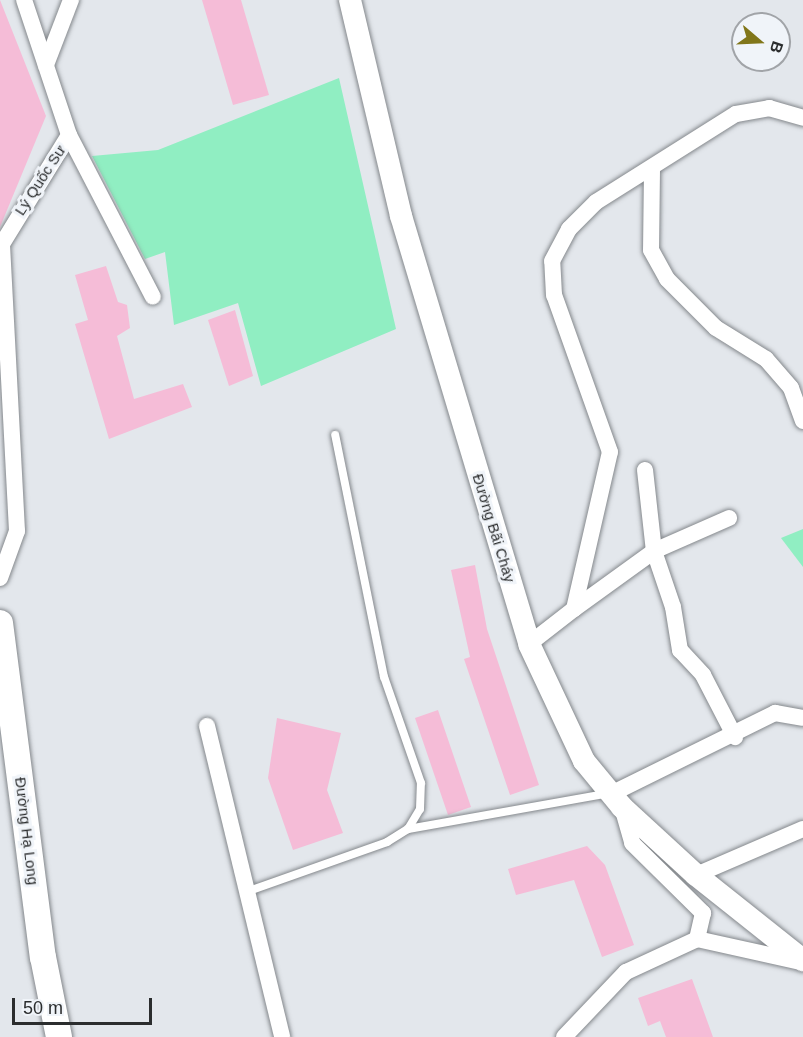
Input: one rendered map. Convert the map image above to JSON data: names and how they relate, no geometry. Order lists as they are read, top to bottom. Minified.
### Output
{"streets":{"main road":["Đường Bãi Cháy","Đường Hạ Long"],"street":["Lý Quốc Sư"]},"scale_bar":"50 m","north":"right"}
